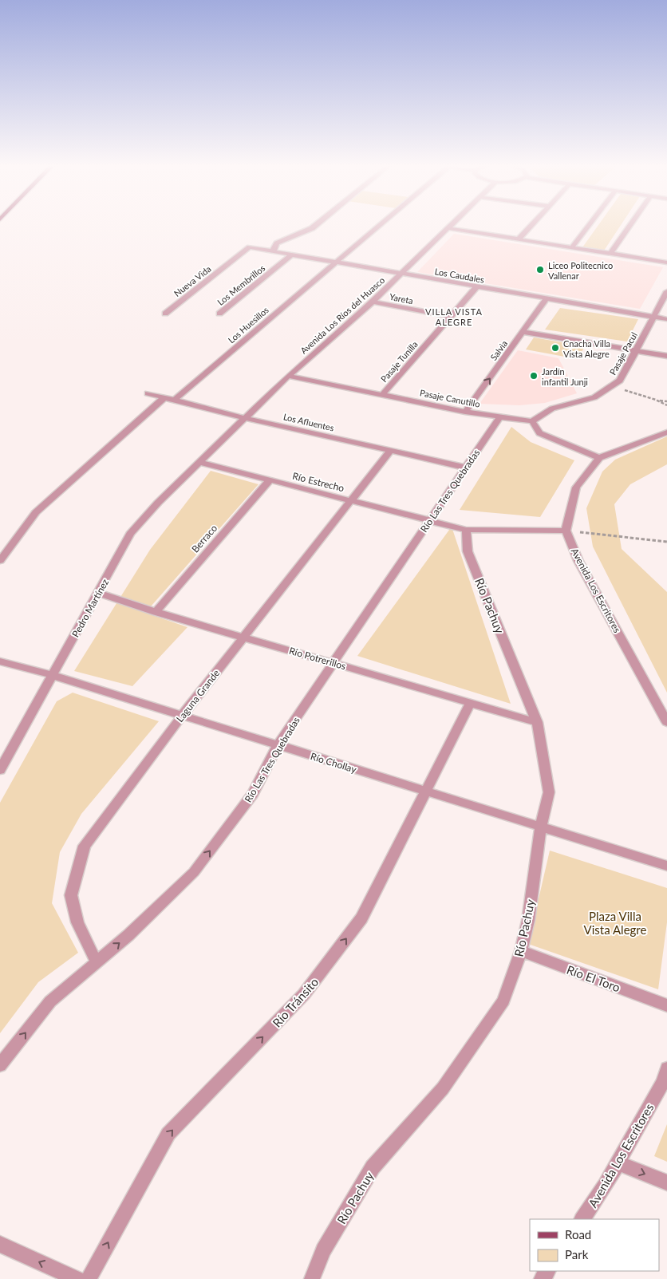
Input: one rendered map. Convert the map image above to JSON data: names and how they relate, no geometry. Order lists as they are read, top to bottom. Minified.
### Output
{"streets":{"street":["Los Caudales","Nueva Vida","Los Membrillos","Yareta","Avenida Los Ríos del Huasco","Los Huesillos","Salvia","Pasaje Pacul","Pasaje Tunilla","Pasaje Canutillo","Los Afluentes","Río Estrecho","Río Las Tres Quebradas","Berraco","Avenida Los Escritores","Río Pachuy","Pedro Martínez","Río Potrerillos","Laguna Grande","Río Chollay","Río El Toro","Río Tránsito"]},"crossings":[["Los Caudales","Nueva Vida"],["Los Caudales","Los Membrillos"],["Los Caudales","Avenida Los Ríos del Huasco"],["Los Caudales","Los Huesillos"],["Los Caudales","Salvia"],["Los Caudales","Pasaje Pacul"],["Los Caudales","Pasaje Tunilla"],["Yareta","Avenida Los Ríos del Huasco"],["Yareta","Pasaje Tunilla"],["Avenida Los Ríos del Huasco","Pasaje Canutillo"],["Avenida Los Ríos del Huasco","Los Afluentes"],["Avenida Los Ríos del Huasco","Río Estrecho"],["Avenida Los Ríos del Huasco","Pedro Martínez"],["Los Huesillos","Los Afluentes"],["Salvia","Pasaje Canutillo"],["Pasaje Pacul","Pasaje Canutillo"],["Pasaje Tunilla","Pasaje Canutillo"],["Pasaje Canutillo","Río Las Tres Quebradas"],["Los Afluentes","Río Las Tres Quebradas"],["Los Afluentes","Laguna Grande"],["Río Estrecho","Río Las Tres Quebradas"],["Río Estrecho","Berraco"],["Río Estrecho","Pedro Martínez"],["Río Estrecho","Laguna Grande"],["Río Las Tres Quebradas","Río Potrerillos"],["Río Las Tres Quebradas","Laguna Grande"],["Río Las Tres Quebradas","Río Chollay"],["Berraco","Río Potrerillos"],["Río Pachuy","Río Potrerillos"],["Río Pachuy","Río Chollay"],["Río Pachuy","Río El Toro"],["Pedro Martínez","Río Potrerillos"],["Pedro Martínez","Río Chollay"],["Río Potrerillos","Laguna Grande"],["Río Potrerillos","Río Tránsito"],["Laguna Grande","Río Chollay"],["Río Chollay","Río Tránsito"]],"one_way":["Salvia","Río Las Tres Quebradas","Río Tránsito"],"districts":["VILLA VISTA ALEGRE"],"parks":["Plaza Villa Vista Alegre"],"places":["Liceo Politecnico Vallenar","Cnacha Villa Vista Alegre","Jardín infantil Junji"],"legend":["Road","Park"]}
